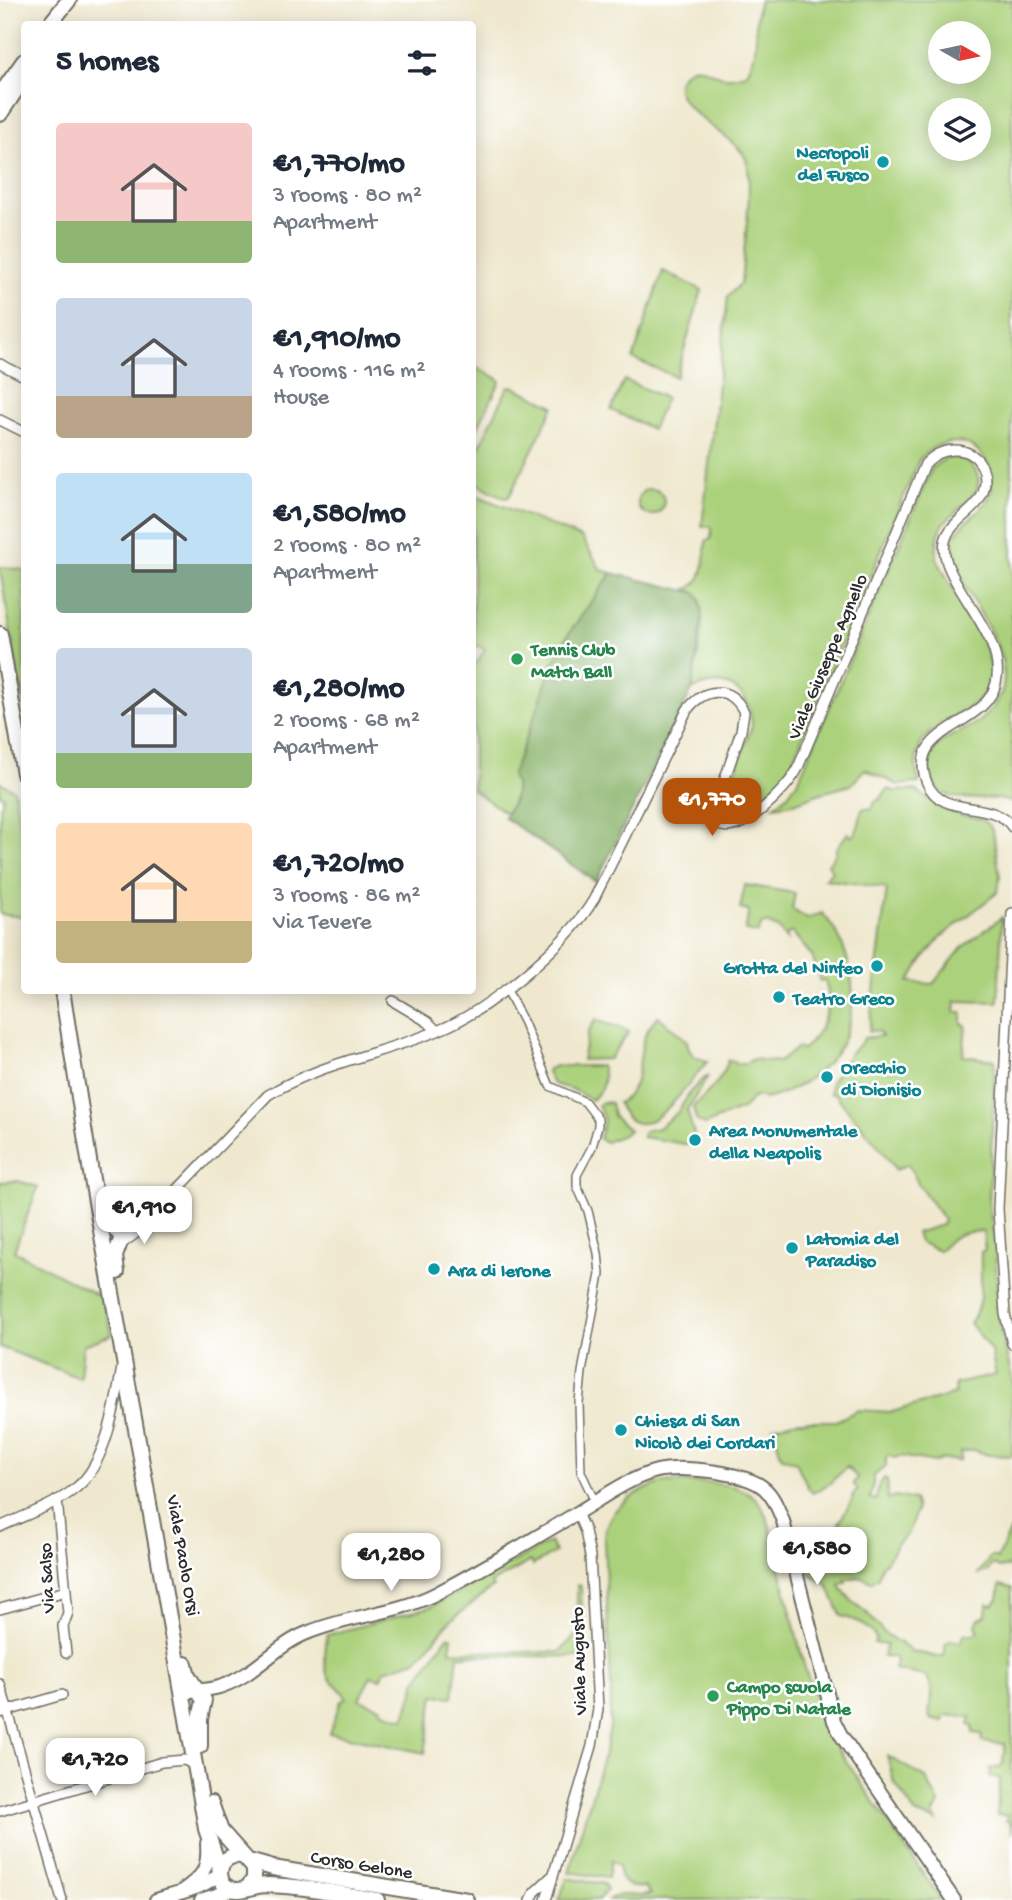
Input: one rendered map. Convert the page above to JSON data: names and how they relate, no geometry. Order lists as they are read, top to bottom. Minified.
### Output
{"streets":{"main road":["Viale Paolo Orsi","Corso Gelone"],"street":["Viale Giuseppe Agnello","Via Salso","Viale Augusto"]},"crossings":[["Viale Giuseppe Agnello","Viale Paolo Orsi"],["Viale Paolo Orsi","Corso Gelone"]],"places":["Necropoli del Fusco","Tennis Club Match Ball","Grotta del Ninfeo","Teatro Greco","Orecchio di Dionisio","Area Monumentale della Neapolis","Latomia del Paradiso","Ara di Ierone","Chiesa di San Nicolò dei Cordari","Campo scuola Pippo Di Natale"],"north":"right","page":{"heading":"5 homes","list":[{"name":"€1,770/mo","note":"3 rooms · 80 m² · Apartment"},{"name":"€1,910/mo","note":"4 rooms · 116 m² · House"},{"name":"€1,580/mo","note":"2 rooms · 80 m² · Apartment"},{"name":"€1,280/mo","note":"2 rooms · 68 m² · Apartment"},{"name":"€1,720/mo","note":"3 rooms · 86 m² · Via Tevere"}],"price":["€1,770","€1,910","€1,580","€1,280","€1,720"]}}
